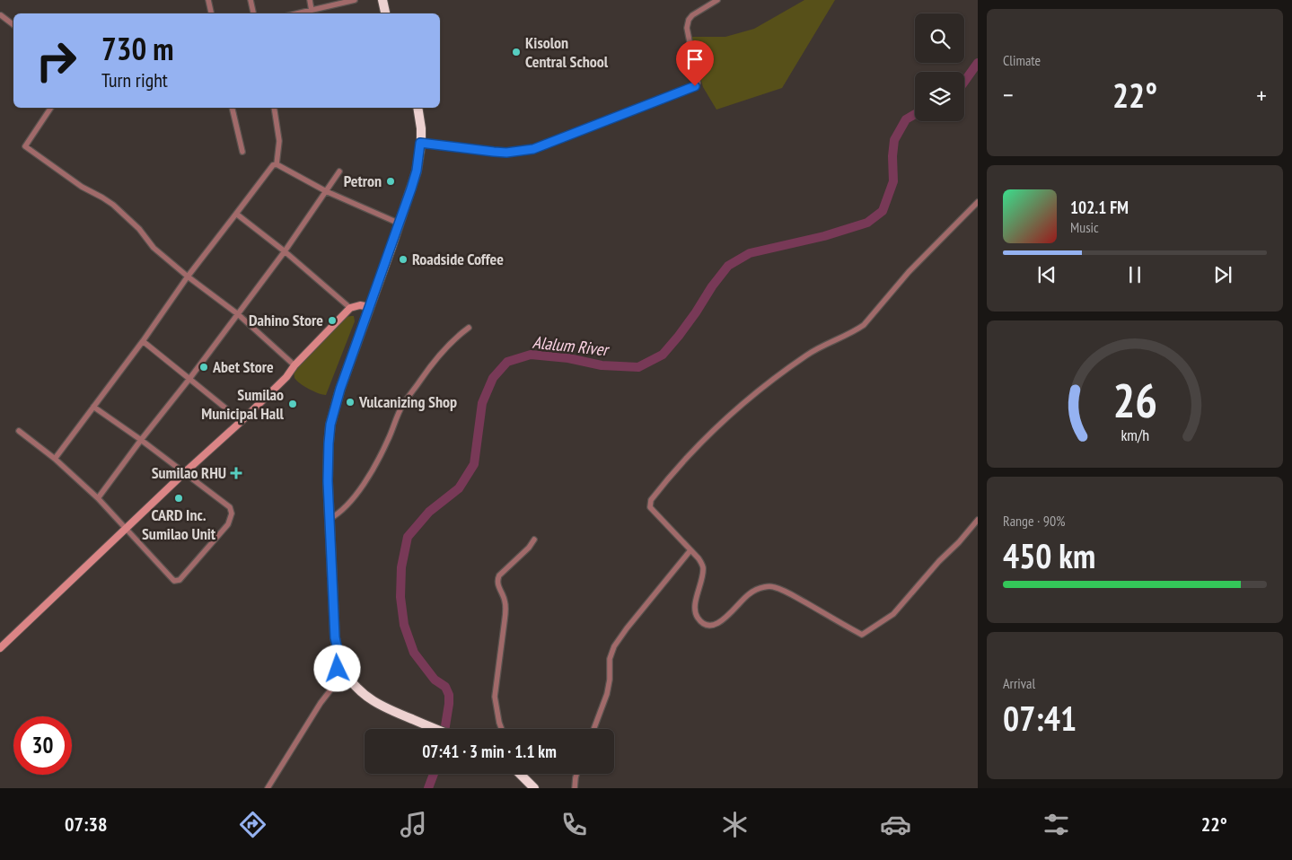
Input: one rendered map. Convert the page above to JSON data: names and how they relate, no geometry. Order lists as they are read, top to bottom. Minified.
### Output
{"water":["Alalum River"],"places":{"other":["Kisolon Central School","Petron","Roadside Coffee","Dahino Store","Abet Store","Vulcanizing Shop","Sumilao Municipal Hall","CARD Inc. Sumilao Unit"],"health":["Sumilao RHU"]},"page":{"tile":["Climate",["Range · 90%","450 km"],["Arrival","07:41"]],"turn":["730 m","Turn right"],"heat":["−","22°","+"],"song":["102.1 FM","Music"],"limit":"30","trip":"07:41 · 3 min · 1.1 km","tabs":["07:38","22°"],"gauge":["26","km/h"]}}
